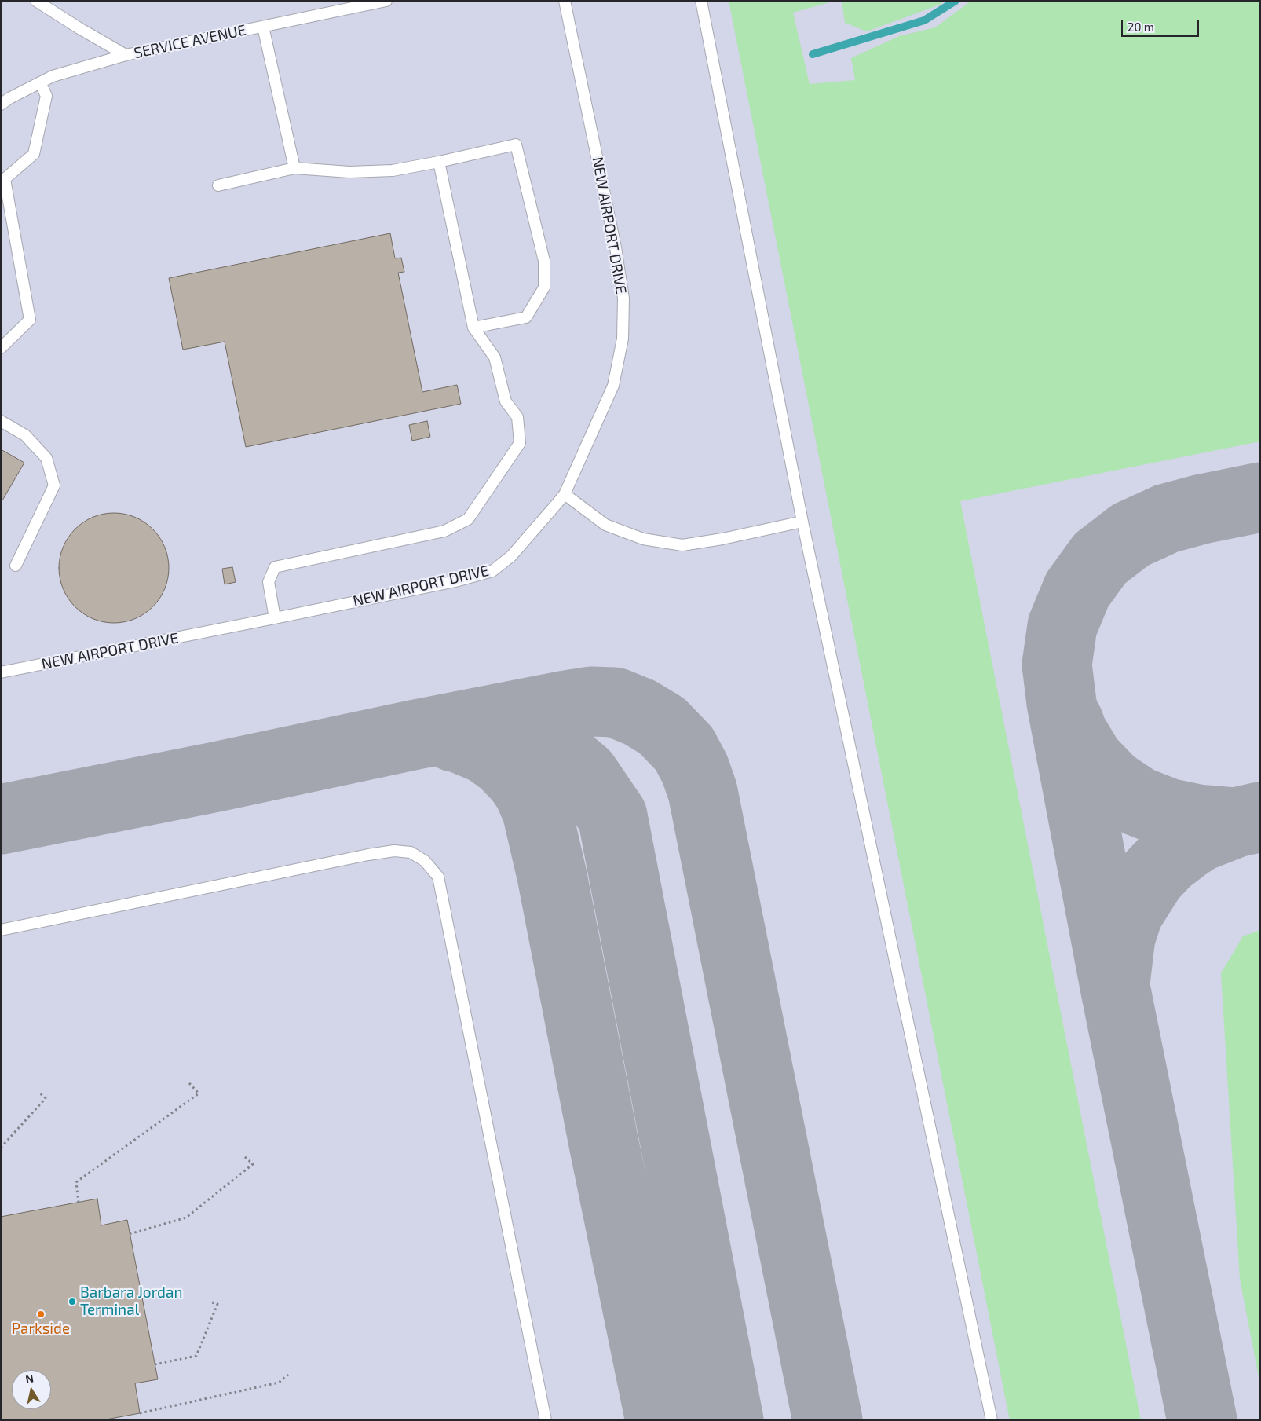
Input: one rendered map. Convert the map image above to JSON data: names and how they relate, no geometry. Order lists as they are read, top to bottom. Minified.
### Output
{"streets":{"lane":["SERVICE AVENUE","NEW AIRPORT DRIVE"]},"places":["Barbara Jordan Terminal","Parkside"],"scale_bar":"20 m","north":"top"}
